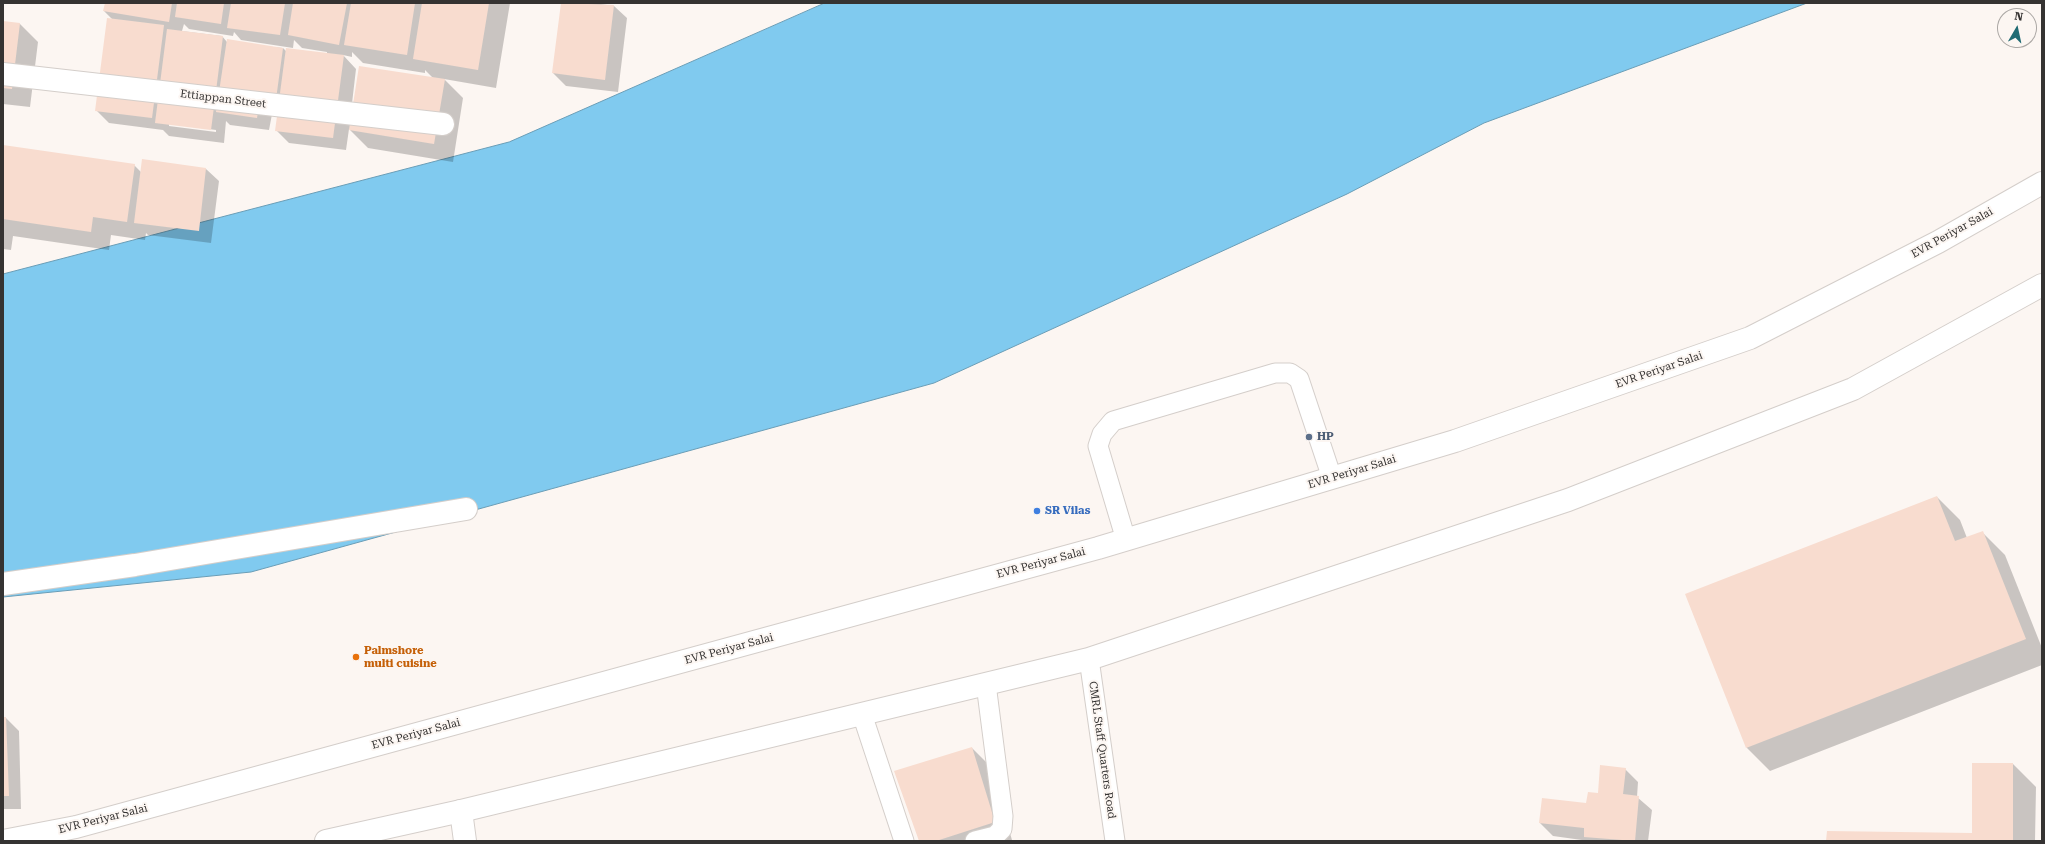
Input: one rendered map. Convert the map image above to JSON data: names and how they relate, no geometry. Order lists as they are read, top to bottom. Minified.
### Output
{"streets":{"main road":["Ettiappan Street","EVR Periyar Salai"],"lane":["CMRL Staff Quarters Road"]},"places":["HP","SR Vilas","Palmshore multi cuisine"],"north":"top"}
